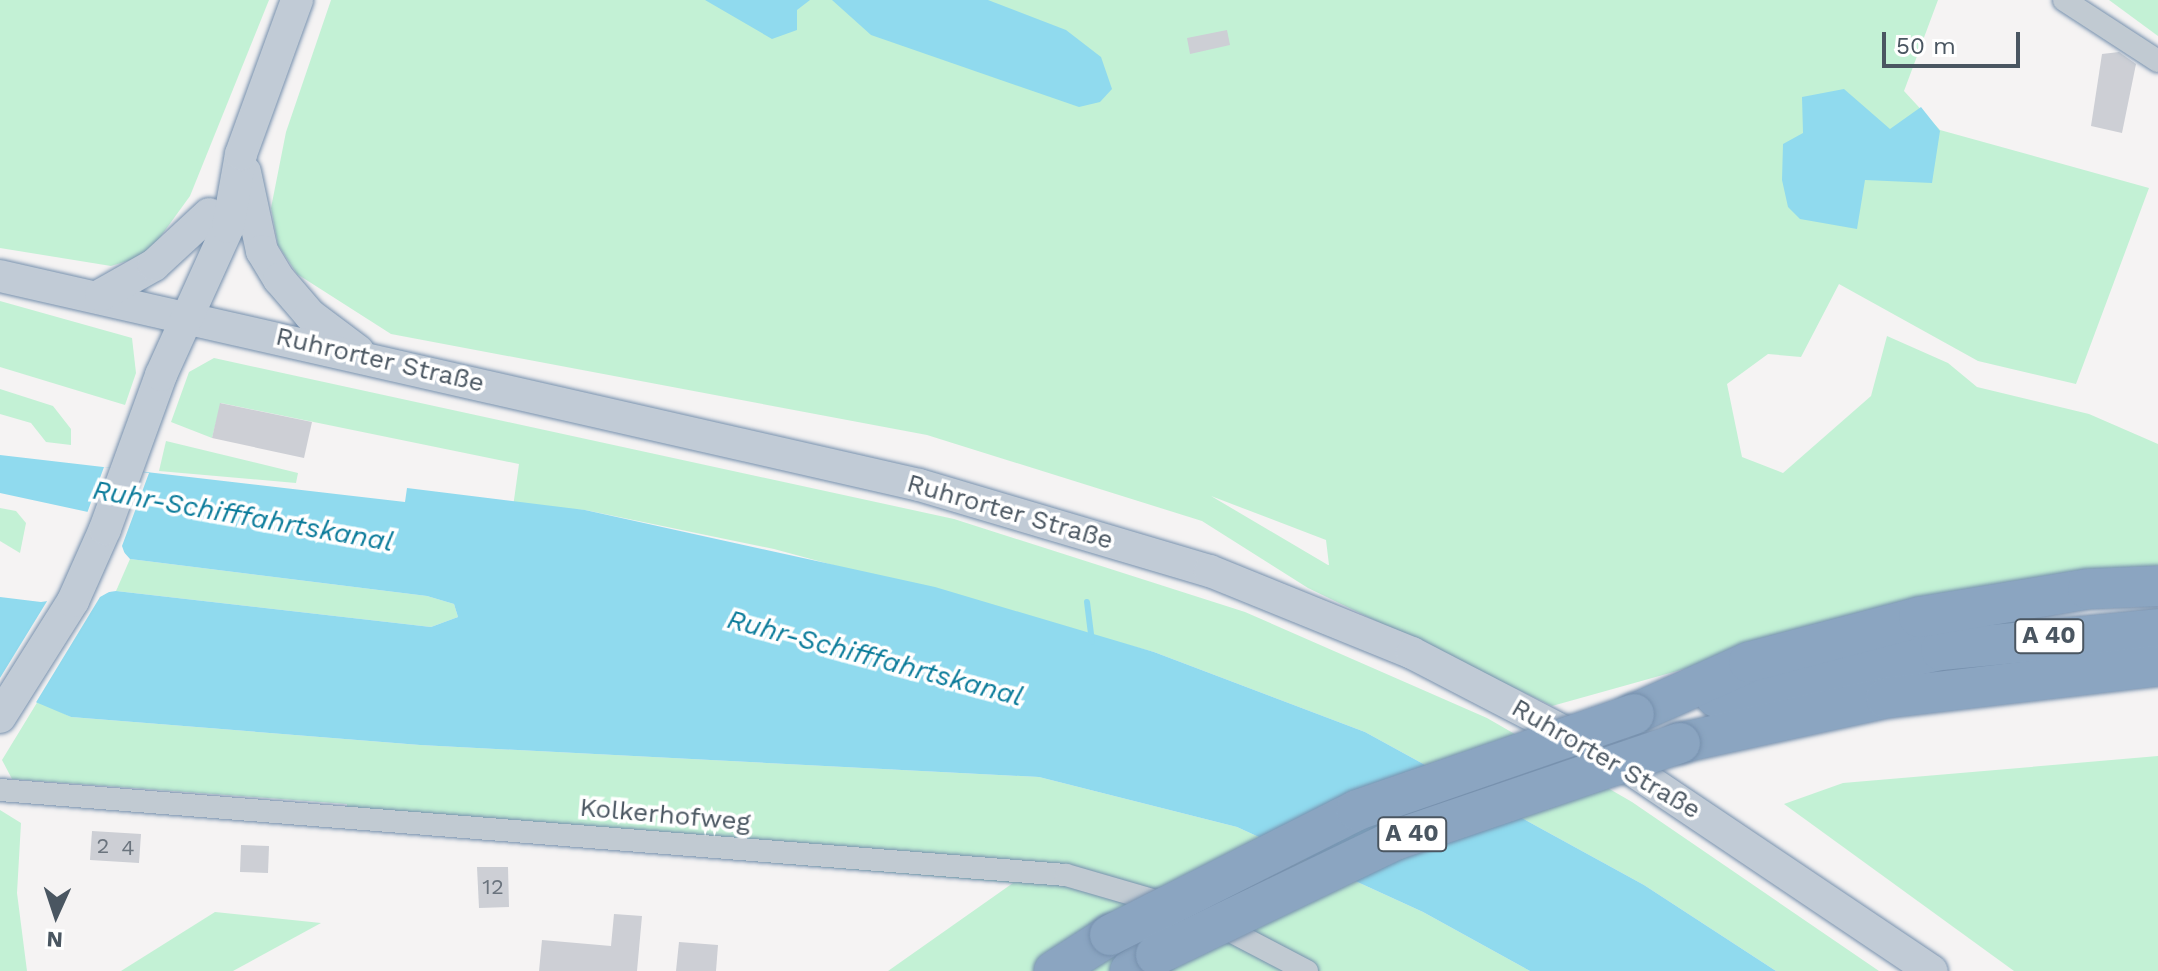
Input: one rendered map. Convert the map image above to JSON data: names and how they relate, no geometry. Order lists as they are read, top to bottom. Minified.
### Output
{"streets":{"highway":["A 40"],"main road":["Ruhrorter Straße"],"street":["Kolkerhofweg"]},"water":["Ruhr-Schifffahrtskanal"],"house_numbers":["2","4","12"],"scale_bar":"50 m","north":"bottom"}
